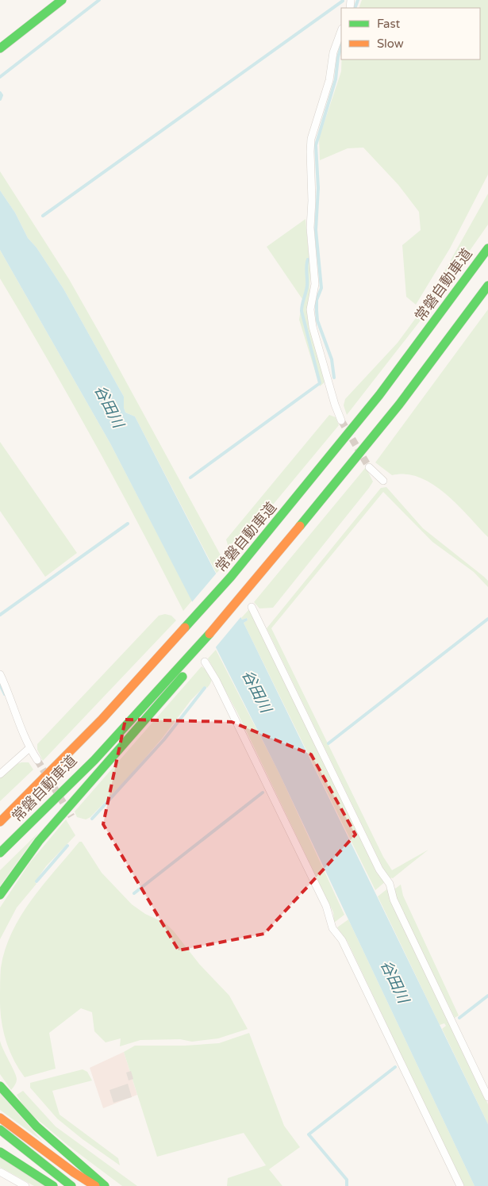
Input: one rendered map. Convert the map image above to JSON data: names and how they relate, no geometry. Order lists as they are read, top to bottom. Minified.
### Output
{"streets":{"main road":["常磐自動車道"]},"water":["谷田川"],"legend":["Fast","Slow"]}
